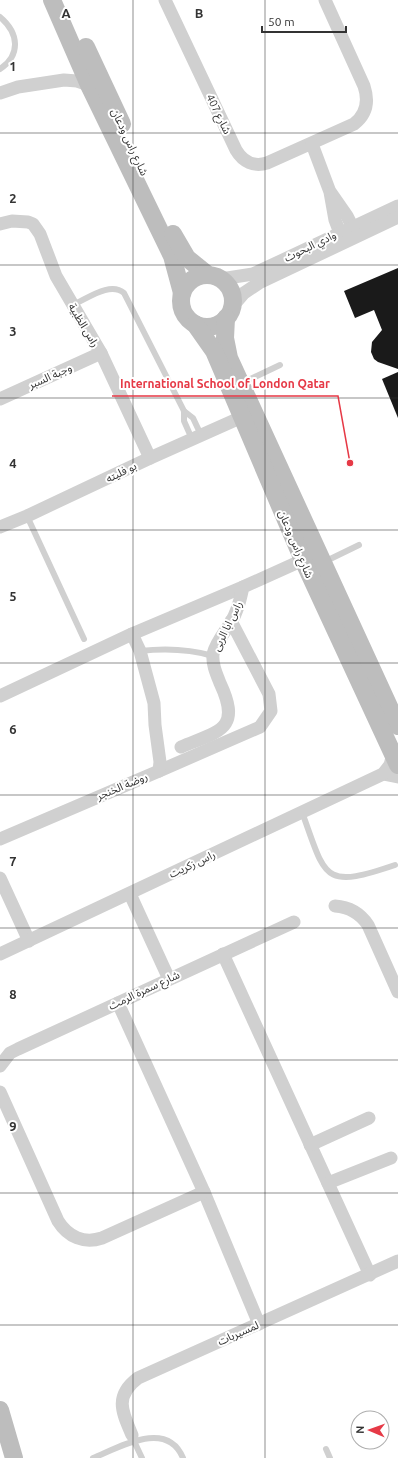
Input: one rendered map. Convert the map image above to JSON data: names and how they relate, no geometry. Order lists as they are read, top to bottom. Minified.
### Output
{"streets":{"street":["شارع 407","شارع راس ودعان","وادي البحوث","راس الظبية","وجبة السبر","بو فليته","راس ابا الربى","روضة الخنجر","راس زكريت","شارع سمرة الرمث","لمسيربات"]},"crossings":[["شارع راس ودعان","وادي البحوث"],["شارع راس ودعان","بو فليته"],["شارع راس ودعان","راس ابا الربى"],["شارع راس ودعان","راس زكريت"],["راس الظبية","وجبة السبر"],["راس الظبية","بو فليته"]],"places":["International School of London Qatar"],"scale_bar":"50 m","north":"left","grid":{"columns":["A","B"],"rows":["1","2","3","4","5","6","7","8","9"]}}
